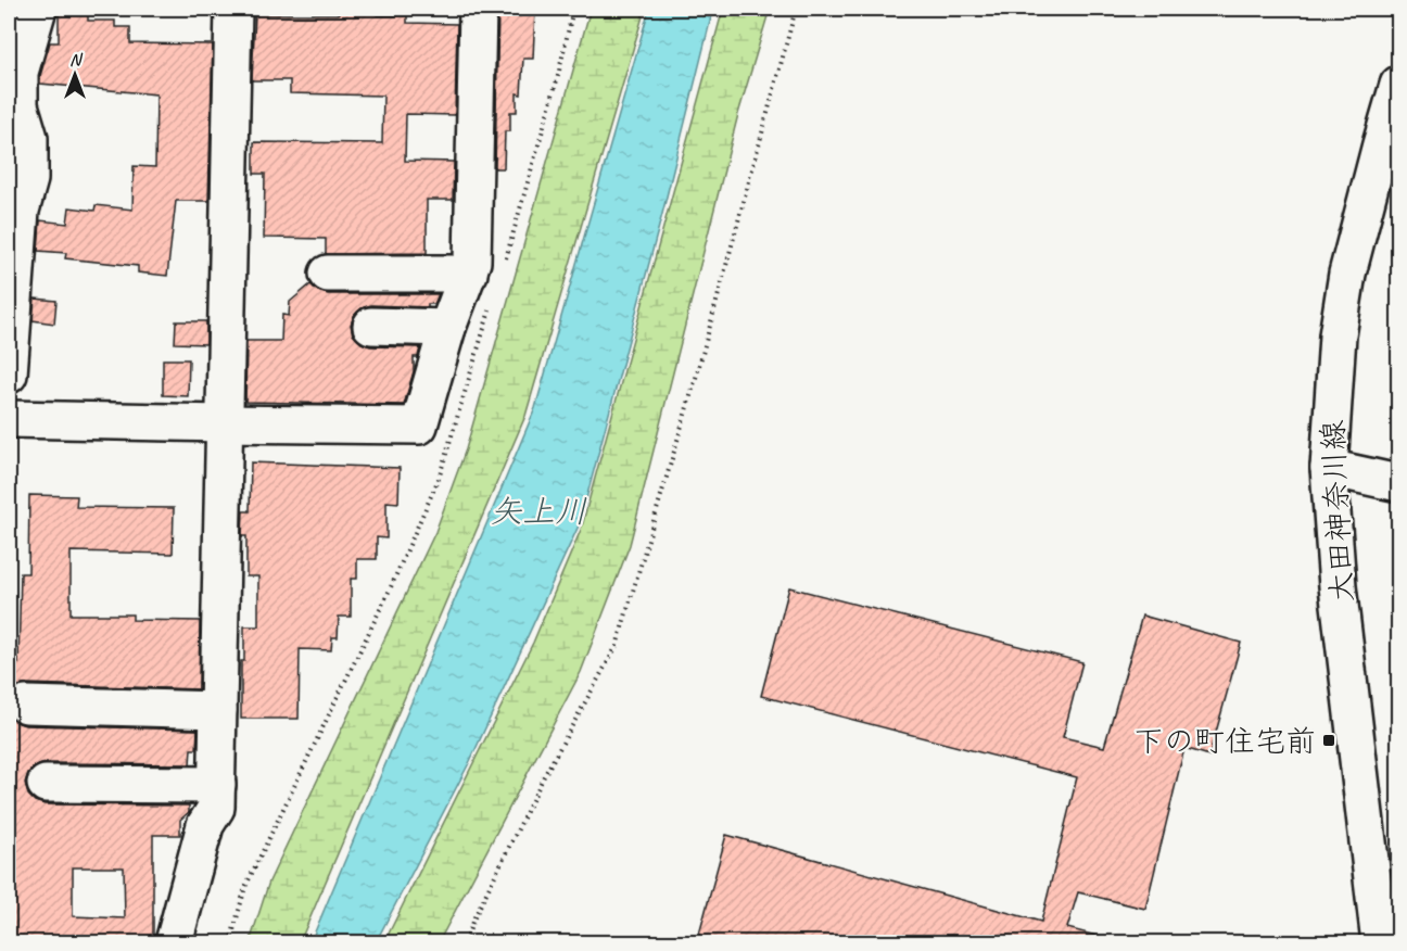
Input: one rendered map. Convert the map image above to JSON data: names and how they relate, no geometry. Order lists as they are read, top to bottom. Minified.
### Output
{"streets":{"street":["大田神奈川線"]},"water":["矢上川"],"places":{"transit":["下の町住宅前"]},"north":"top"}
